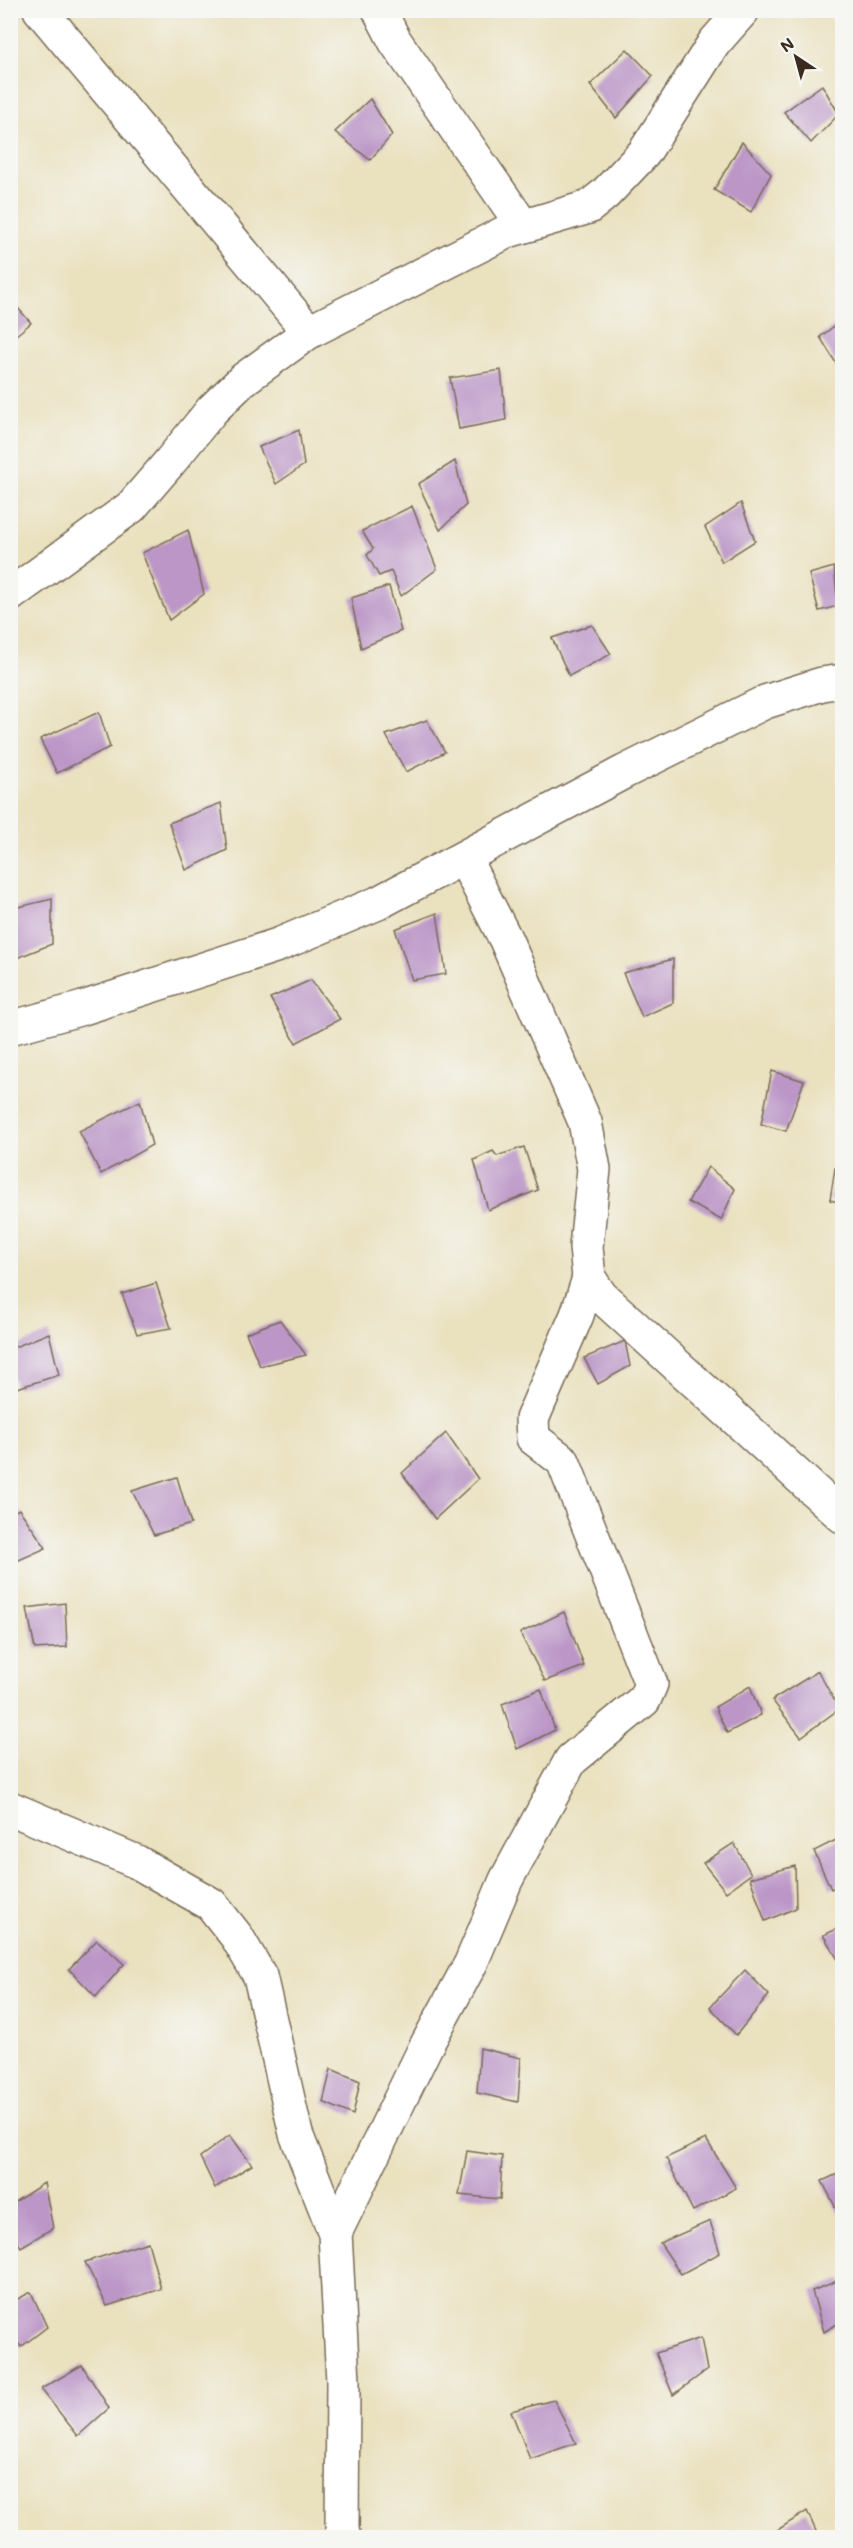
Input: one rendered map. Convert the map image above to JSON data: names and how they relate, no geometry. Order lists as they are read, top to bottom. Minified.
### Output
{"north":"top left"}
